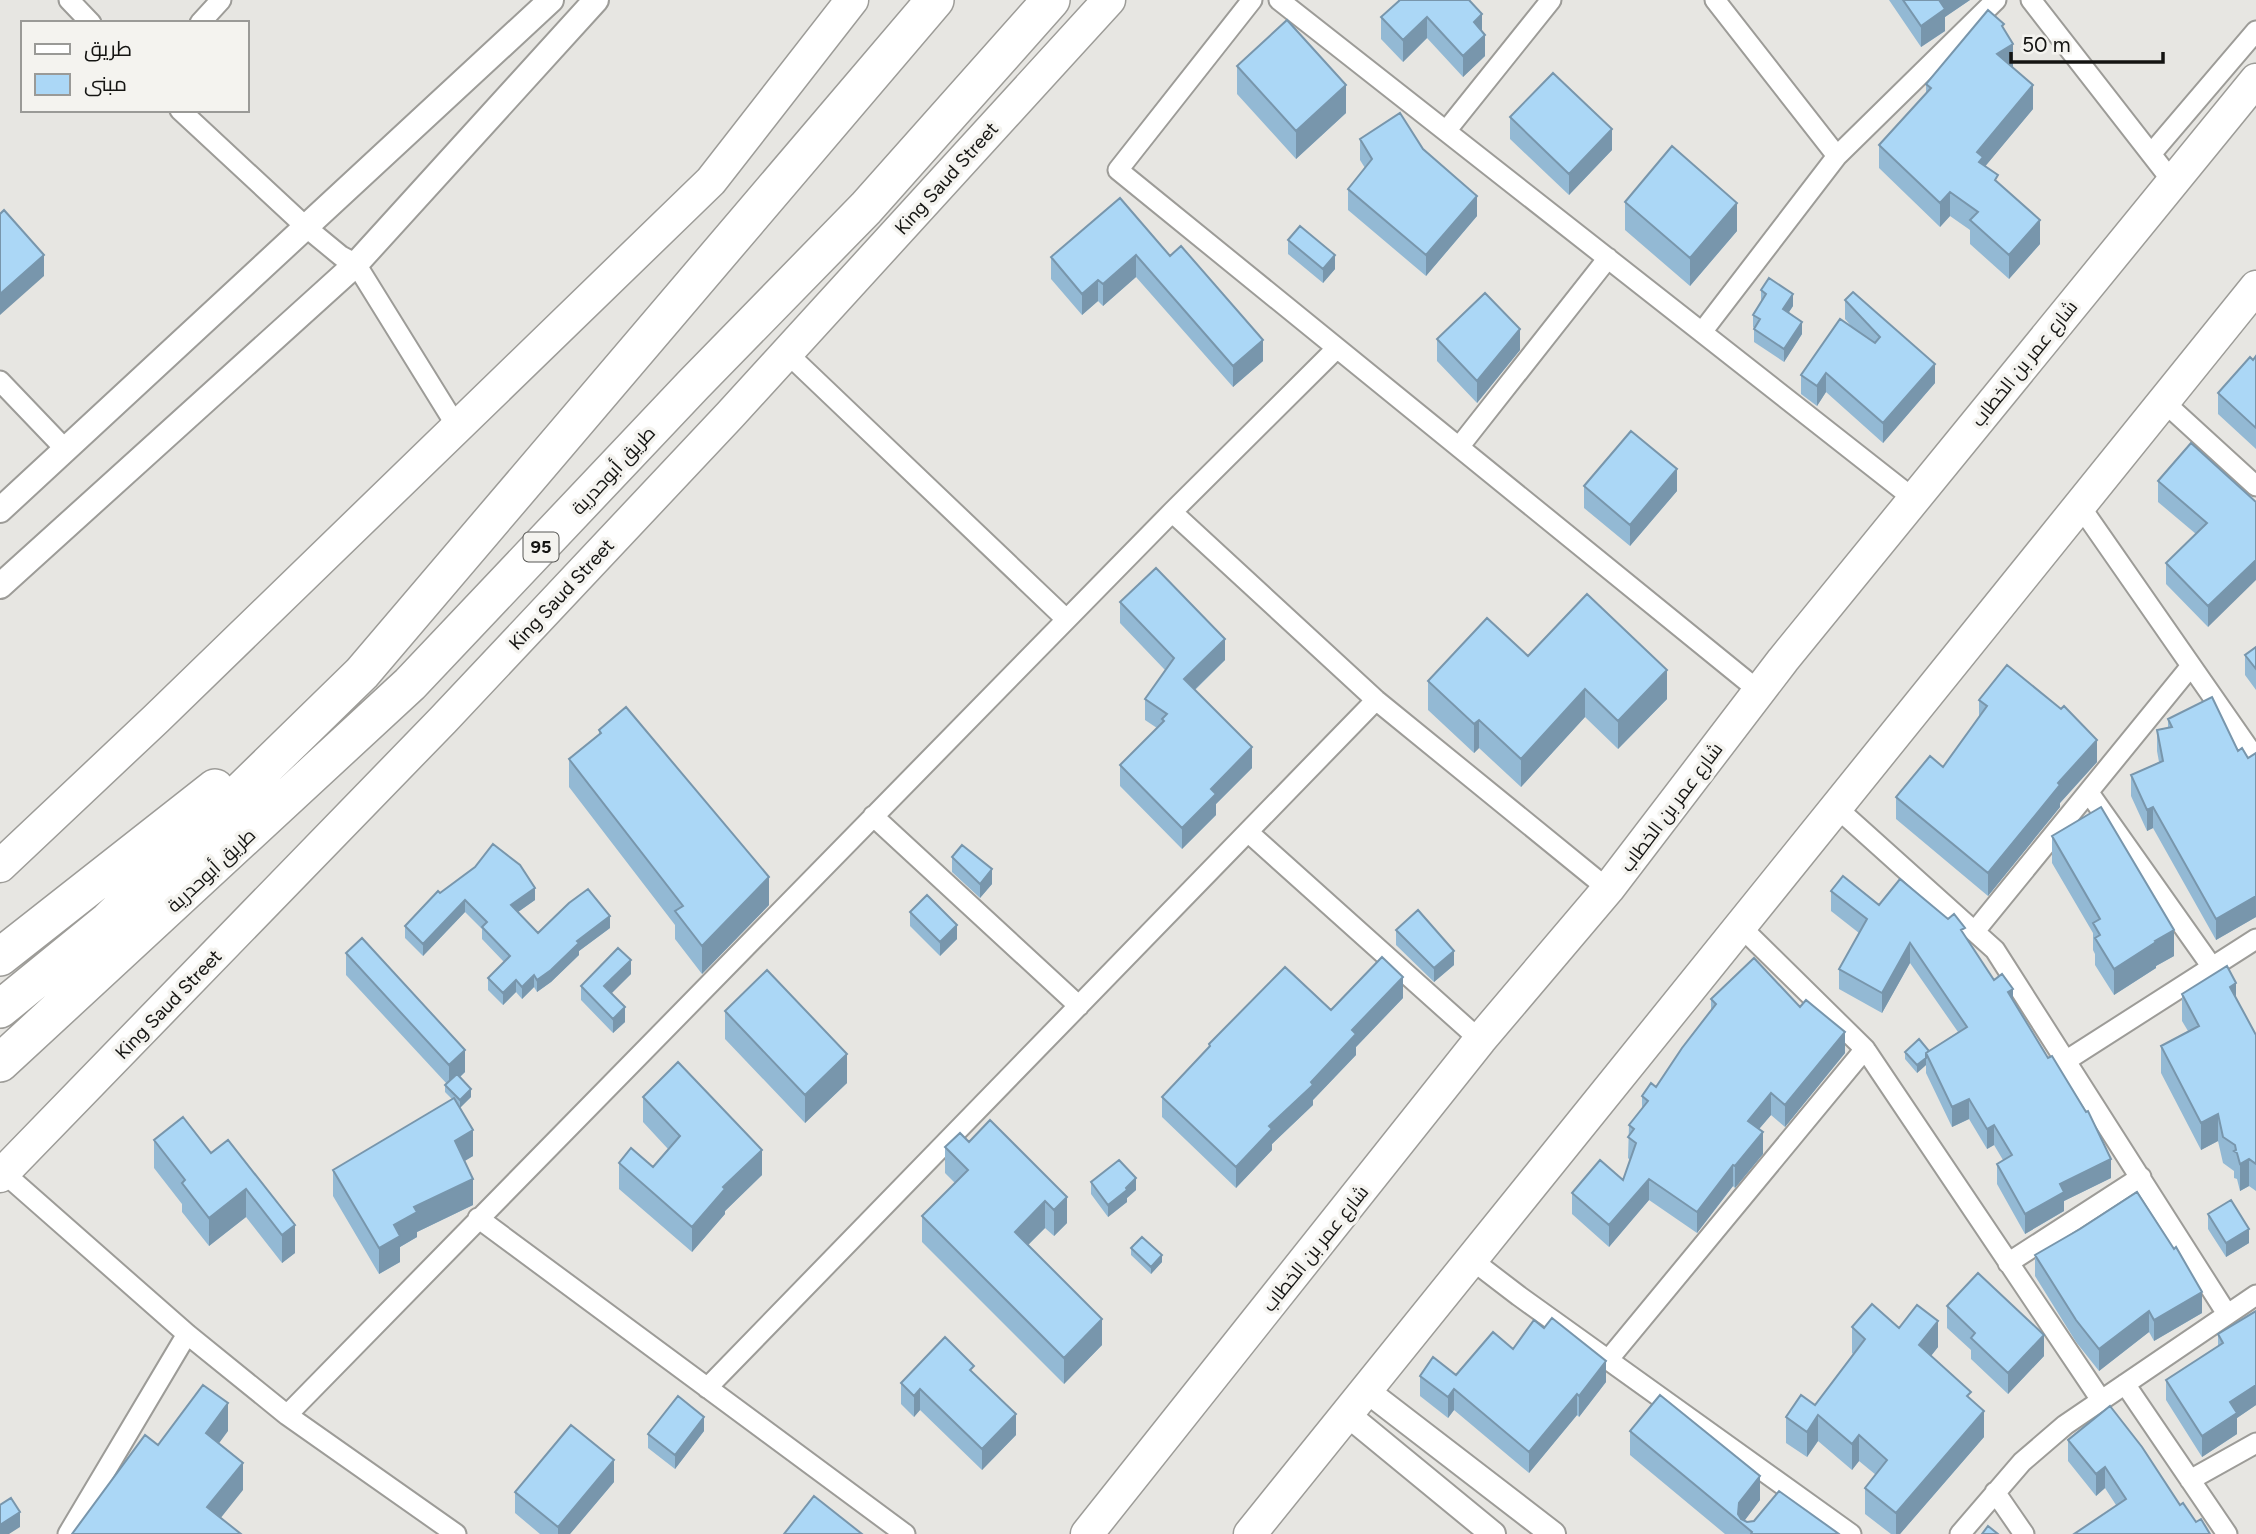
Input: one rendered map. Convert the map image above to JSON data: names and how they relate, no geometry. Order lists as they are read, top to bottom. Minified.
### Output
{"streets":{"highway":["طريق أبوحدرية","95"],"main road":["King Saud Street","شارع عمر بن الخطاب"]},"legend":["طريق","مبنى"],"scale_bar":"50 m"}
